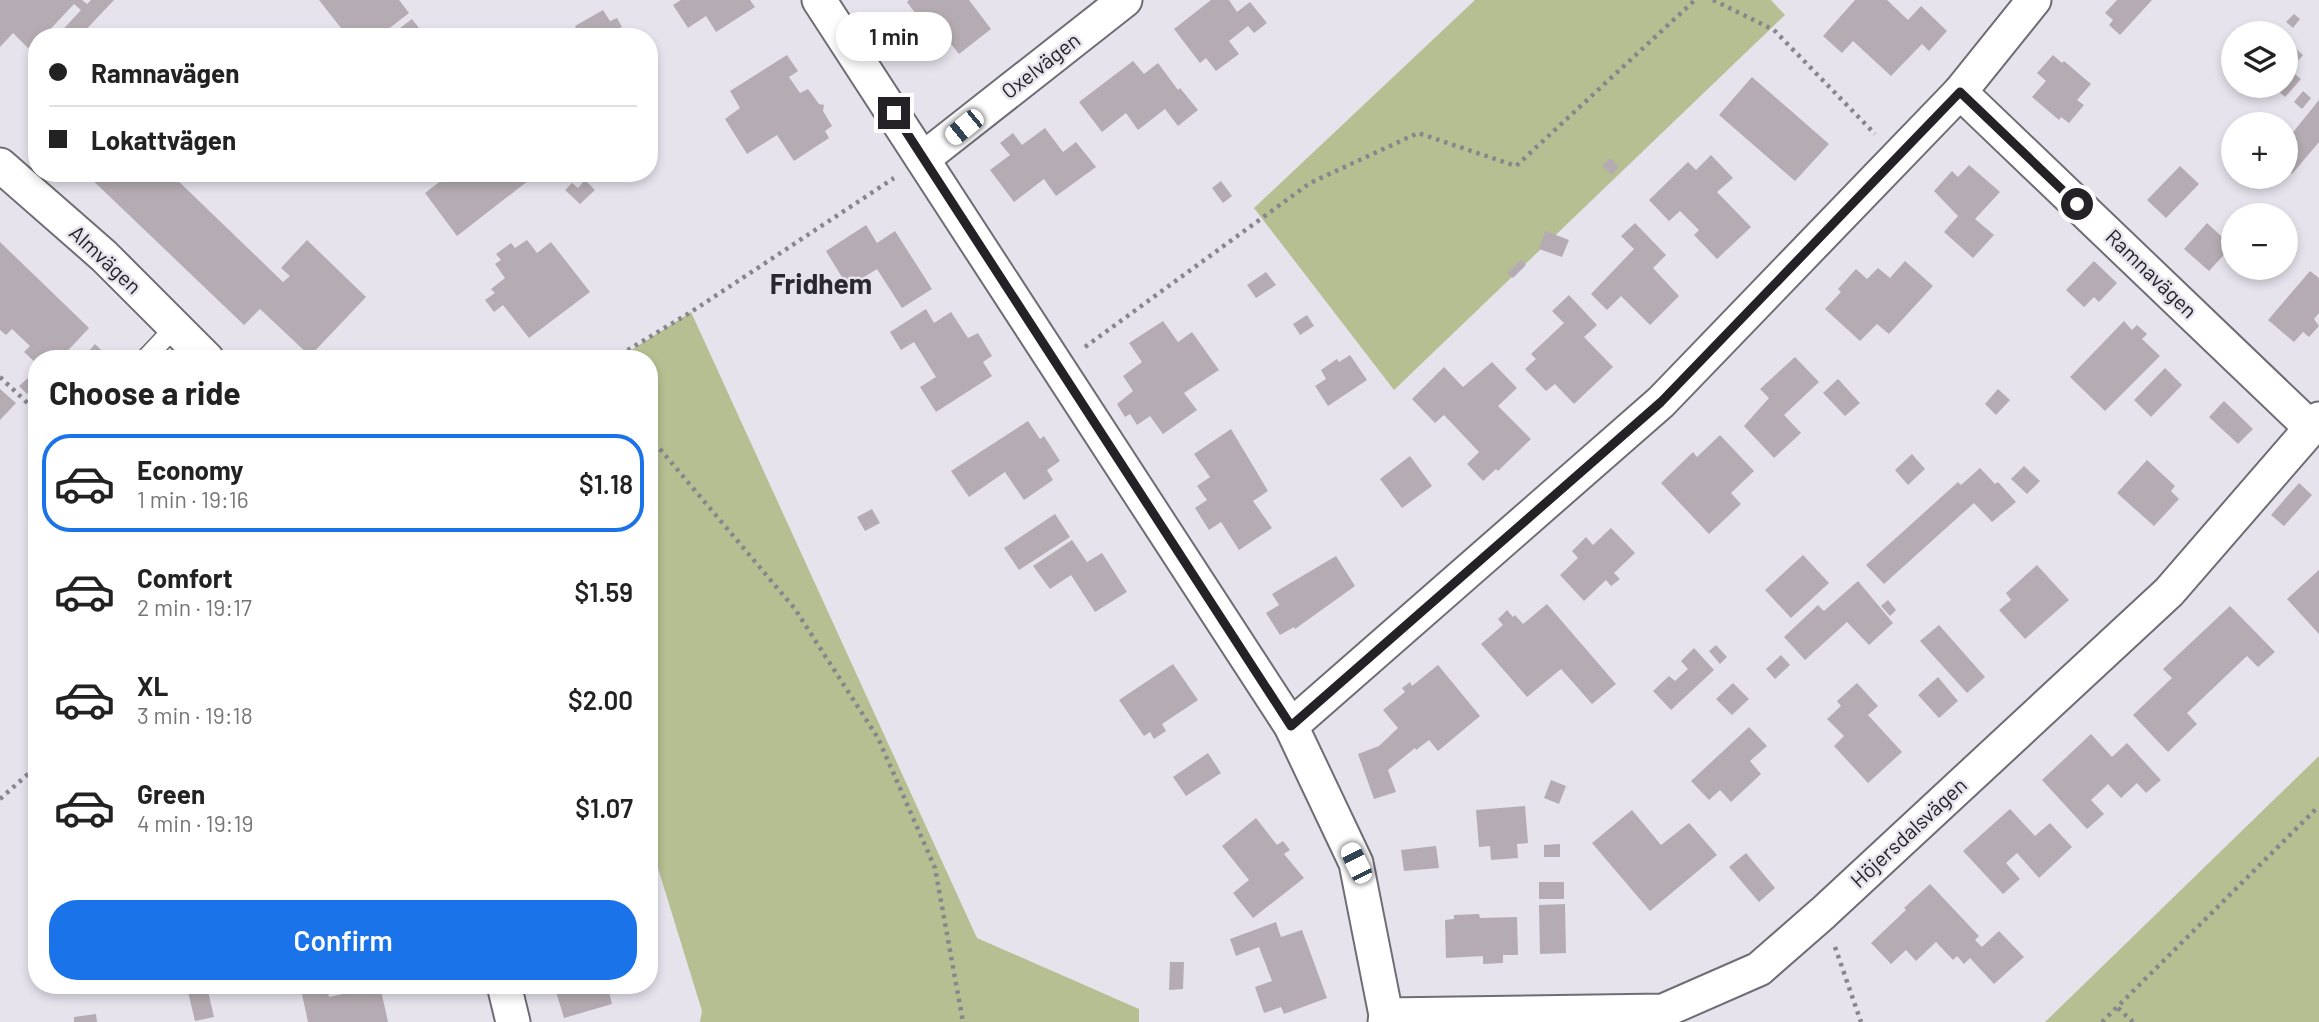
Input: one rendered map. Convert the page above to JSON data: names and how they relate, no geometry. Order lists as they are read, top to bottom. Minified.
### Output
{"streets":{"street":["Oxelvägen","Almvägen","Ramnavägen","Höjersdalsvägen"]},"crossings":[["Ramnavägen","Höjersdalsvägen"]],"districts":["Fridhem"],"page":{"bubble":"1 min","map_buttons":["+","−"],"banner":["Ramnavägen","Lokattvägen"],"heading":"Choose a ride","list":[{"name":"Economy","note":"1 min · 19:16","value":"$1.18"},{"name":"Comfort","note":"2 min · 19:17","value":"$1.59"},{"name":"XL","note":"3 min · 19:18","value":"$2.00"},{"name":"Green","note":"4 min · 19:19","value":"$1.07"}],"buttons":"Confirm"}}
